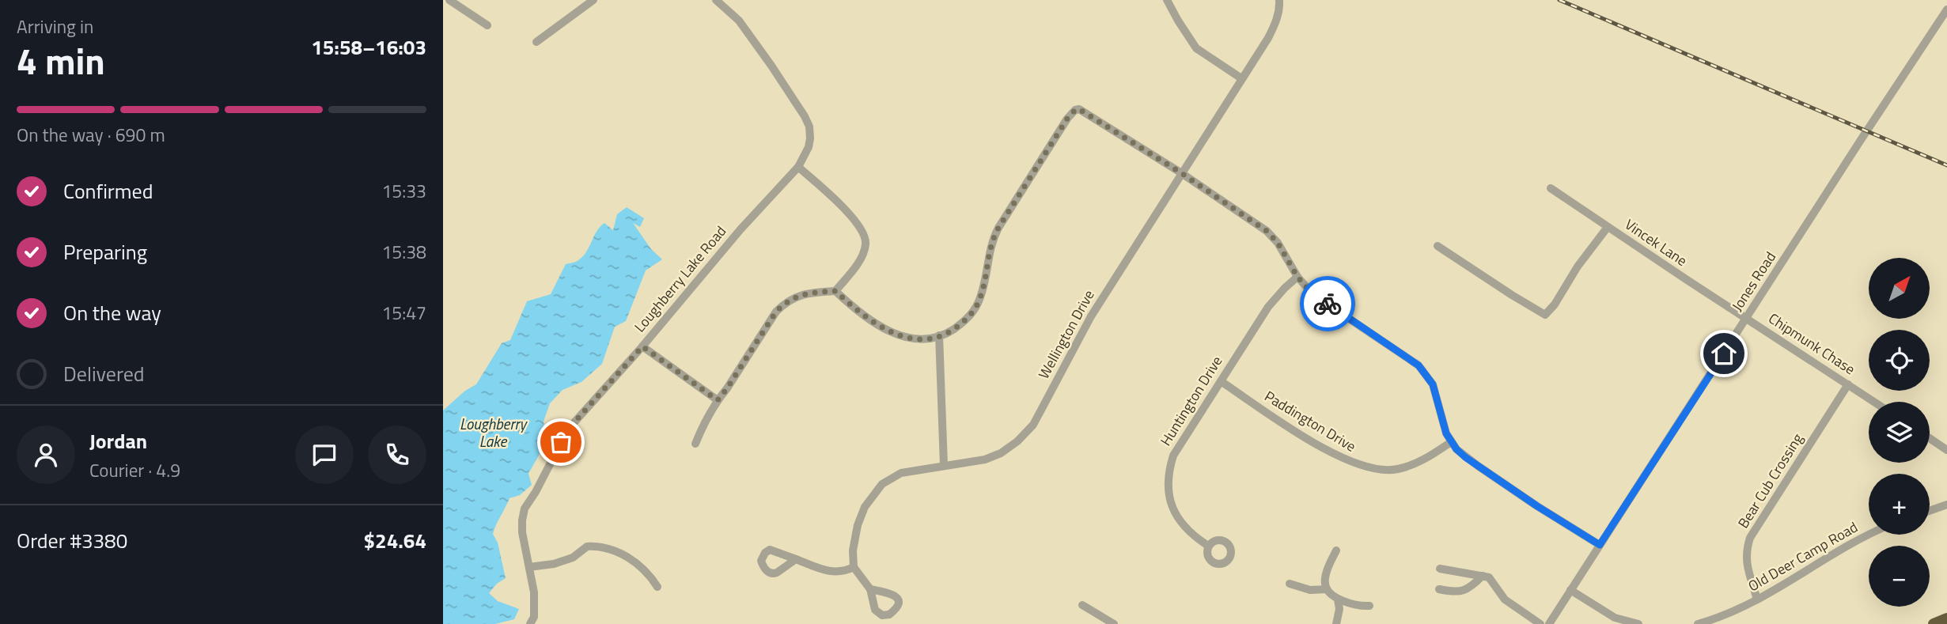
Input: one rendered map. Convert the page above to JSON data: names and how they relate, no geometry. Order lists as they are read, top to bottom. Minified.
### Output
{"streets":{"street":["Vincek Lane","Loughberry Lake Road","Jones Road","Wellington Drive","Chipmunk Chase","Huntington Drive","Paddington Drive","Bear Cub Crossing","Old Deer Camp Road"]},"crossings":[["Vincek Lane","Jones Road"],["Vincek Lane","Chipmunk Chase"],["Jones Road","Chipmunk Chase"],["Chipmunk Chase","Bear Cub Crossing"],["Huntington Drive","Paddington Drive"],["Bear Cub Crossing","Old Deer Camp Road"]],"water":["Loughberry Lake"],"north":"top right","page":{"heading":["4 min","Arriving in","15:58–16:03"],"panel":["Jordan","Courier · 4.9","Order #3380","$24.64"],"bar":"On the way · 690 m","list":[["Confirmed","15:33"],["Preparing","15:38"],["On the way","15:47"],"Delivered"],"map_buttons":["+","−"]}}
